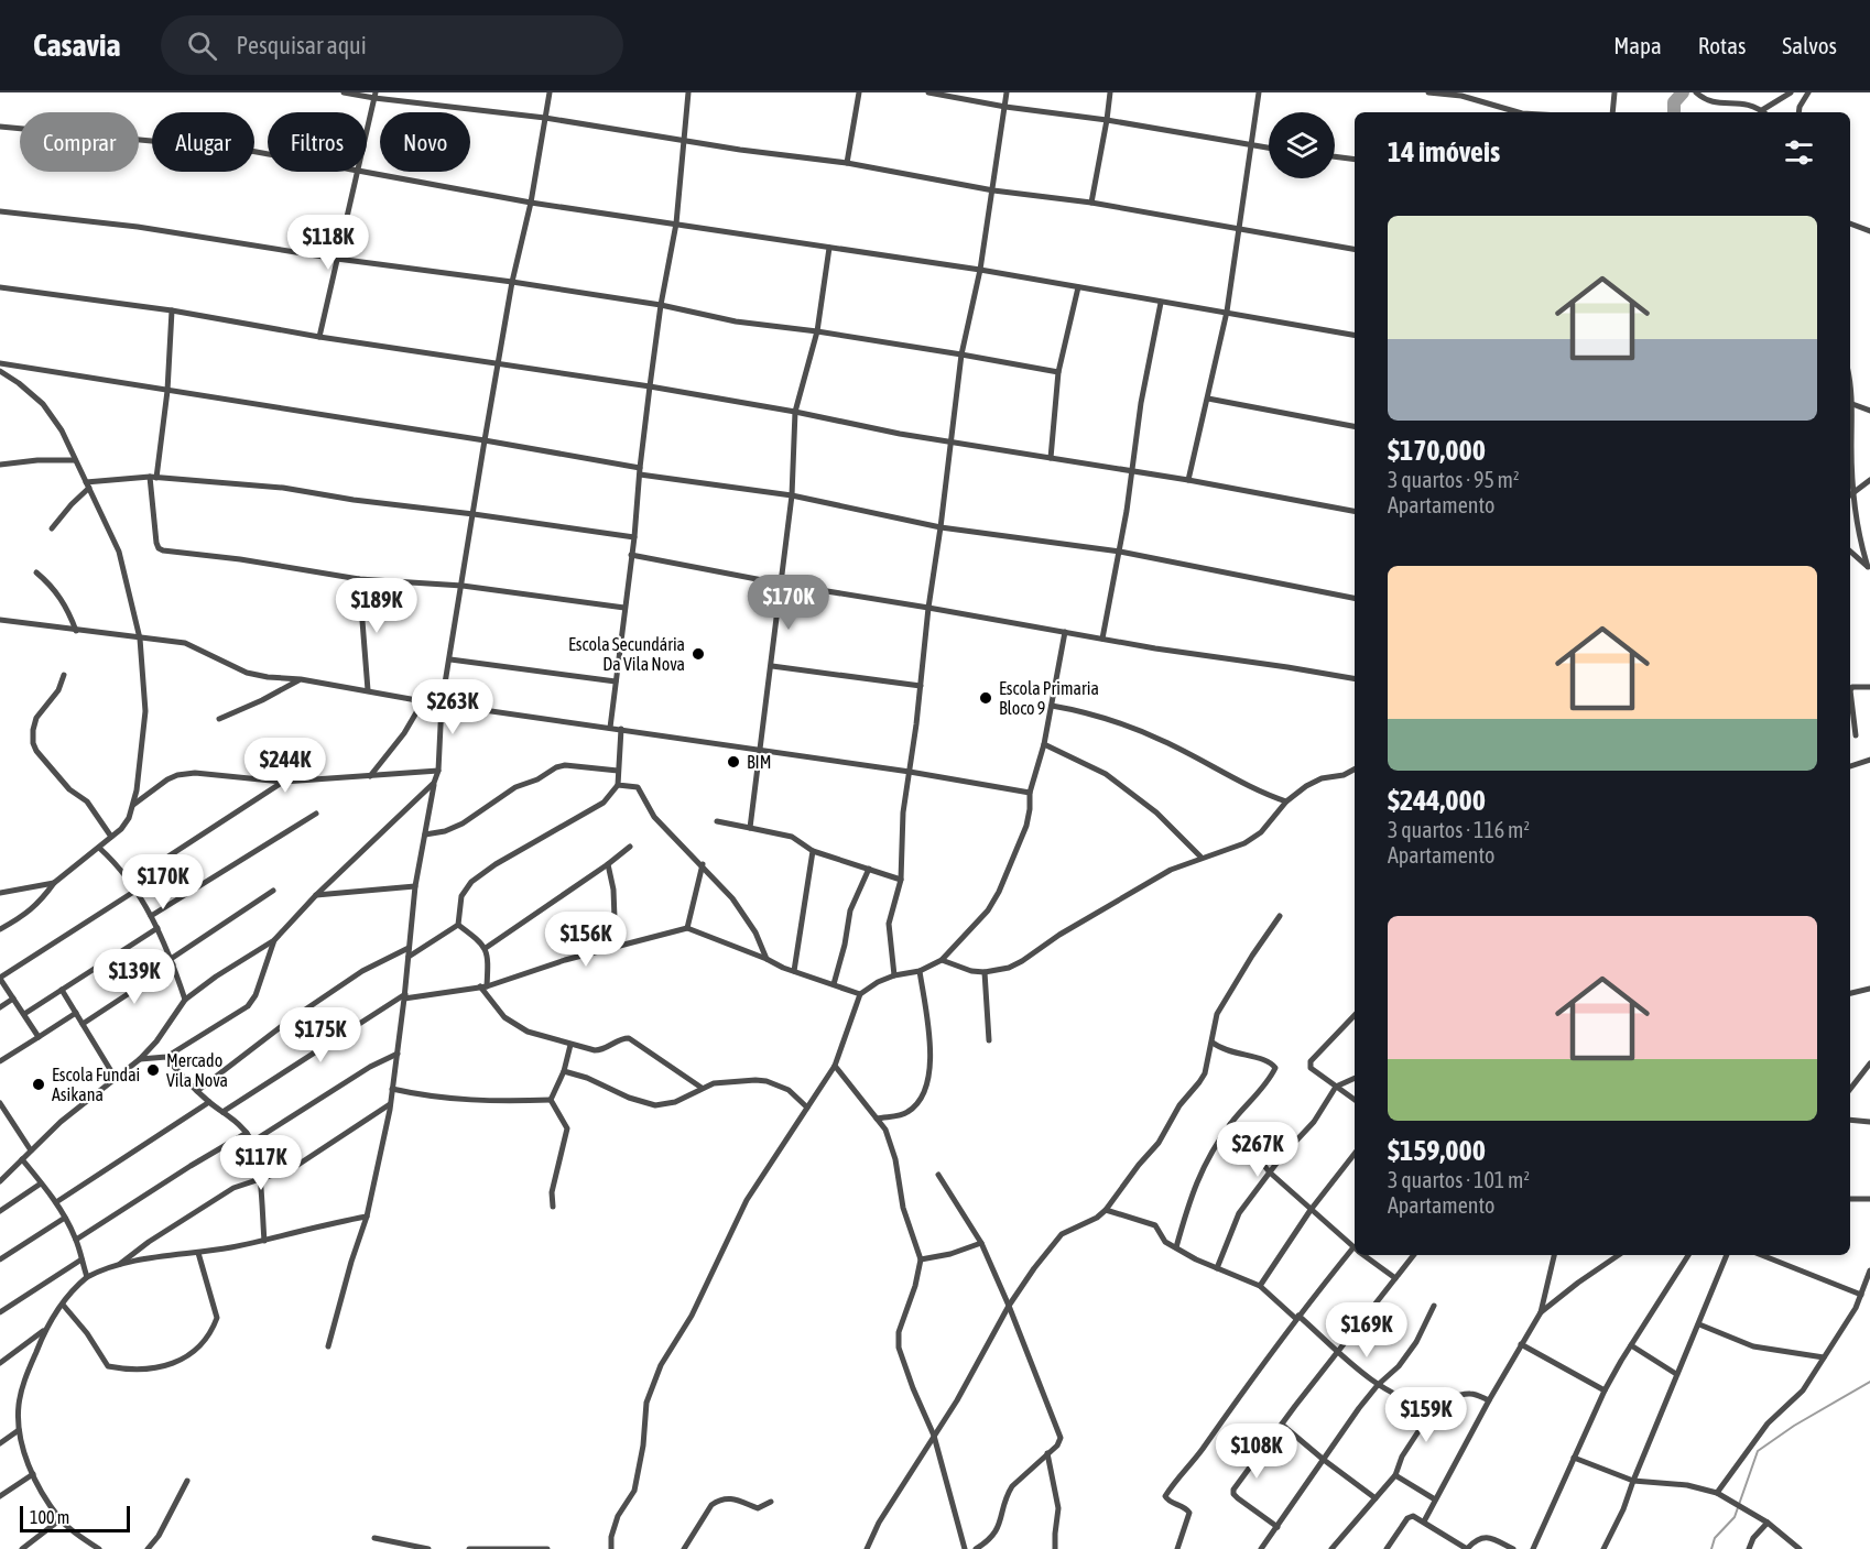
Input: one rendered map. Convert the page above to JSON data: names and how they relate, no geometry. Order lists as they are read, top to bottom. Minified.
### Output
{"places":["Escola Secundária Da Vila Nova","Escola Primaria Bloco 9","BIM","Mercado Vila Nova","Escola Fundai Asikana"],"scale_bar":"100 m","page":{"header":"Casavia","search":"Pesquisar aqui","nav":["Mapa","Rotas","Salvos"],"chip":["Comprar","Alugar","Filtros","Novo"],"heading":"14 imóveis","list":[{"name":"$170,000","note":"3 quartos · 95 m² · Apartamento"},{"name":"$244,000","note":"3 quartos · 116 m² · Apartamento"},{"name":"$159,000","note":"3 quartos · 101 m² · Apartamento"}],"price":["$118K","$170K","$189K","$263K","$244K","$170K","$156K","$139K","$175K","$267K","$117K","$169K","$159K","$108K"],"scale":"100 m"}}
